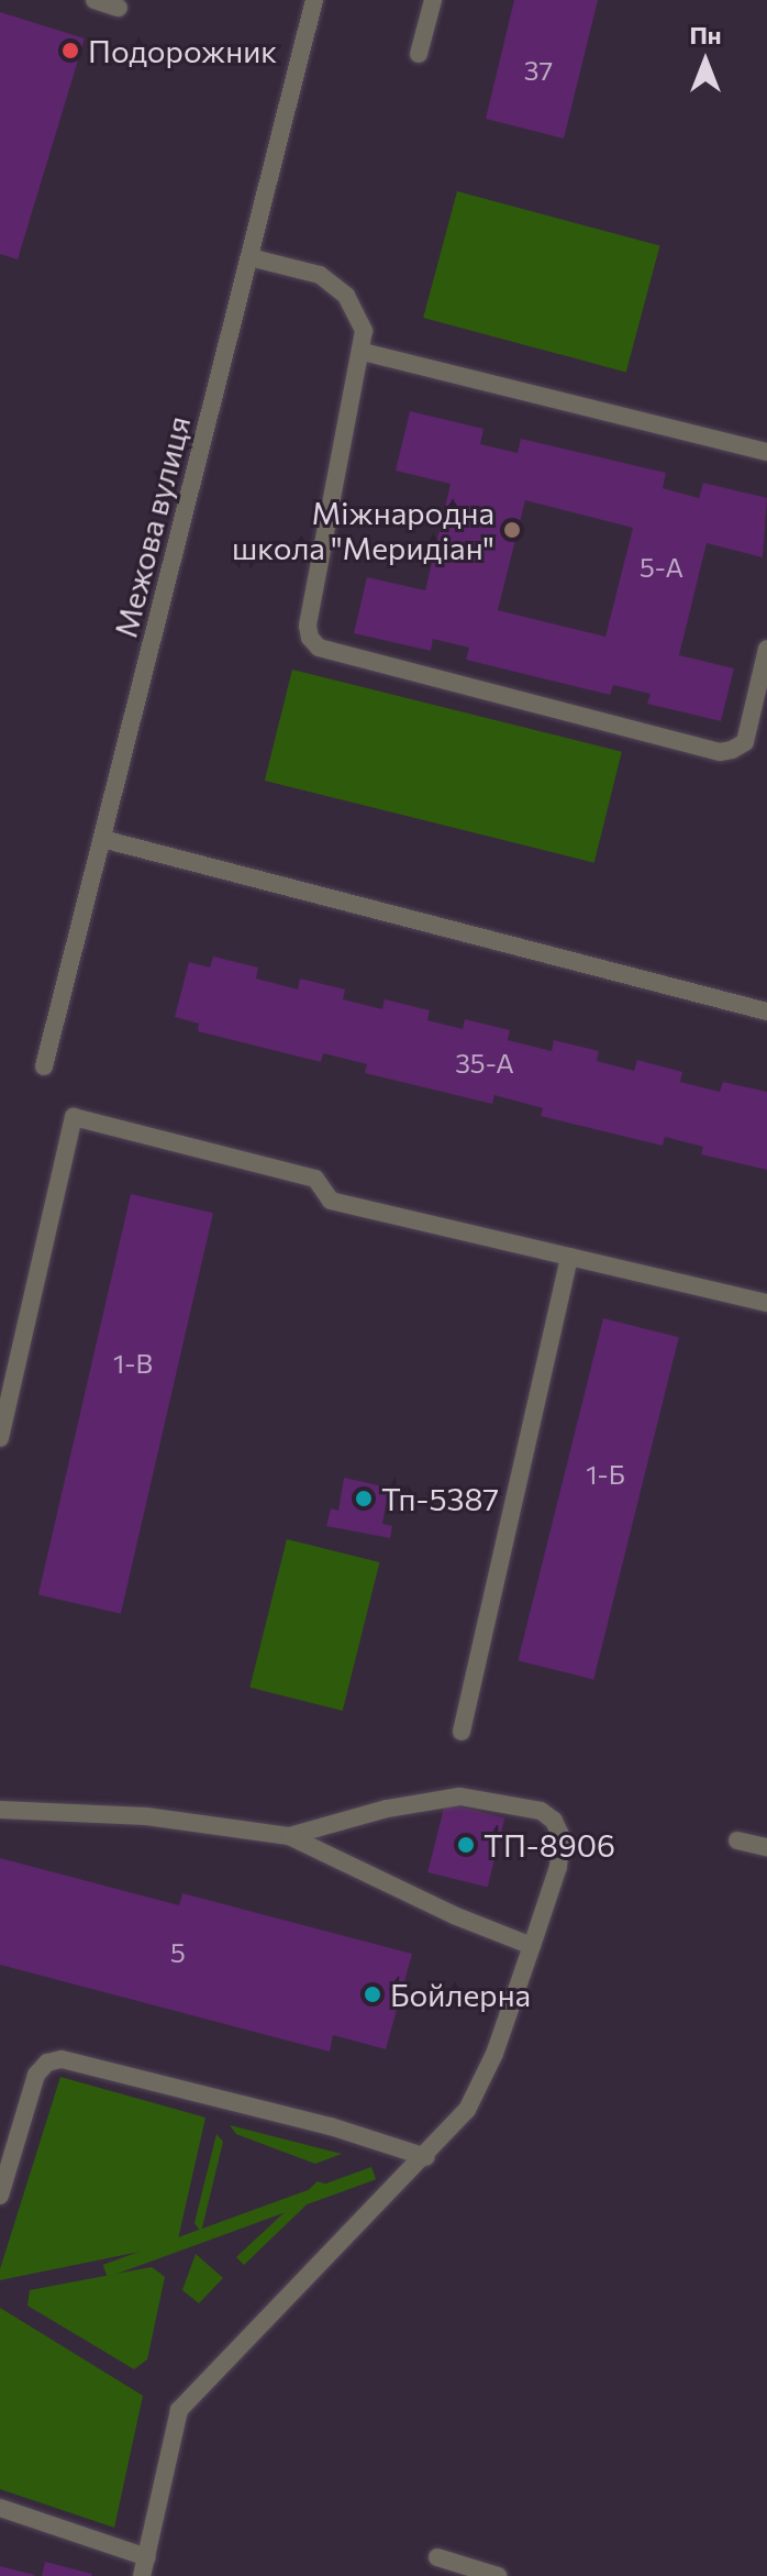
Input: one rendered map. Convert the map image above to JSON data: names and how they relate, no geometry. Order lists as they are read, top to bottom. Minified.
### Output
{"streets":{"street":["Межова вулиця"]},"places":["Подорожник","Міжнародна школа \"Меридіан\"","Тп-5387","ТП-8906","Бойлерна"],"house_numbers":["37","5-А","35-А","1-В","1-Б","5"],"north":"top"}
